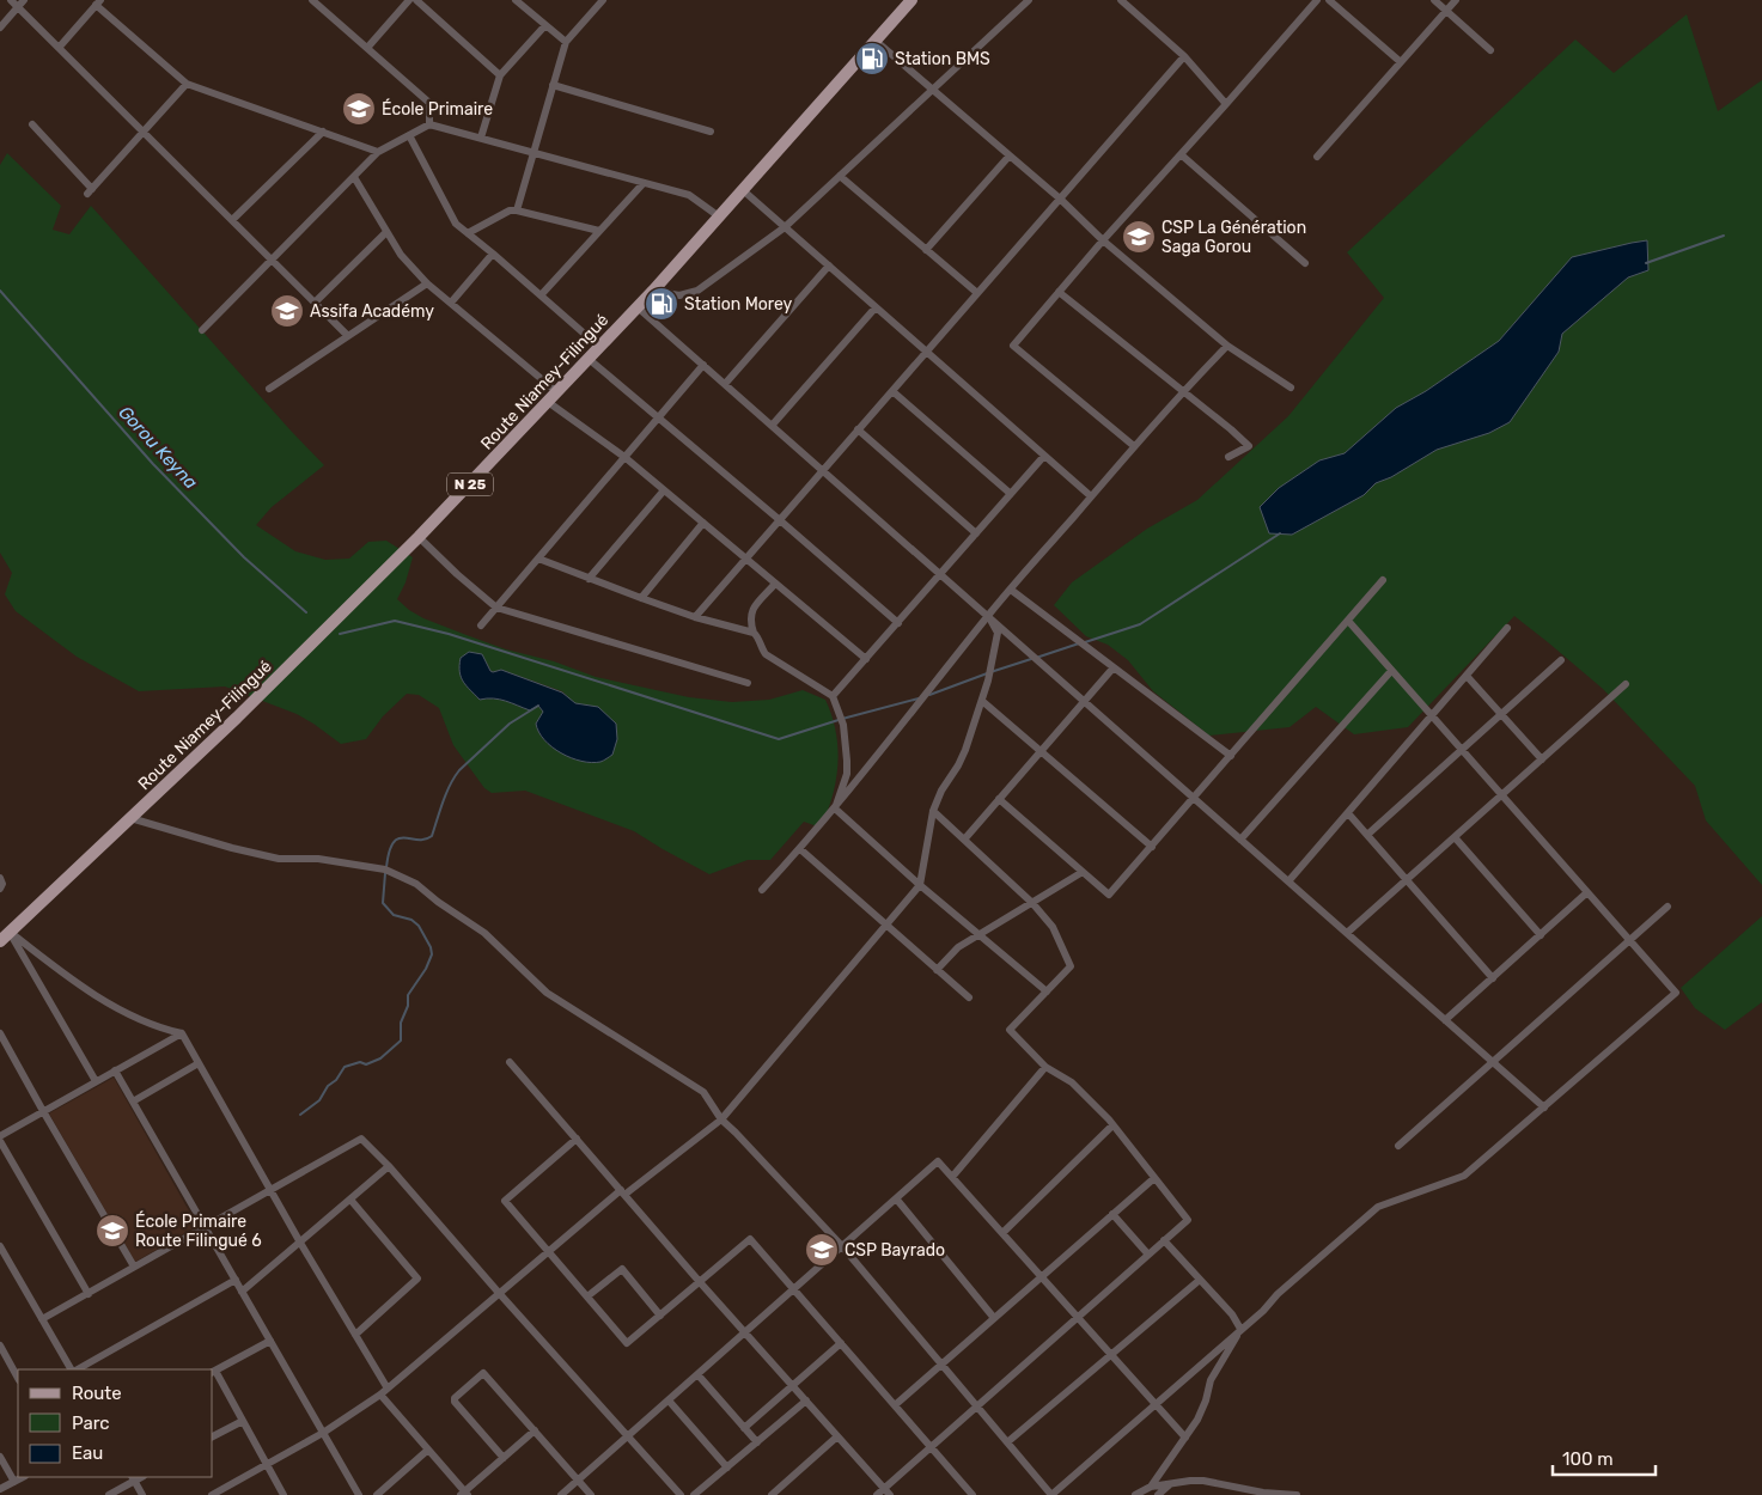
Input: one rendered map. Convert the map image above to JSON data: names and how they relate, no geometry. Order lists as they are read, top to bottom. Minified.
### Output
{"streets":{"main road":["Route Niamey-Filingué","N 25"]},"water":["Gorou Keyna"],"places":{"fuel station":["Station BMS","Station Morey"],"school or university":["École Primaire","CSP La Génération Saga Gorou","Assifa Académy","École Primaire Route Filingué 6","CSP Bayrado"]},"legend":["Route","Parc","Eau"],"scale_bar":"100 m"}
